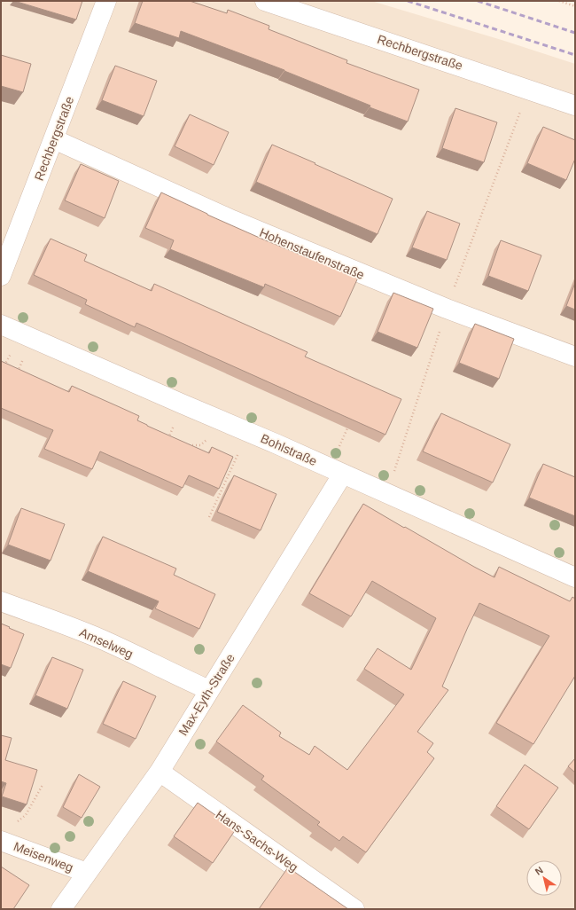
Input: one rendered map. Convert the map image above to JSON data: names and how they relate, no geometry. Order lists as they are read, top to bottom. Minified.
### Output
{"streets":{"street":["Rechbergstraße","Hohenstaufenstraße","Bohlstraße","Amselweg","Max-Eyth-Straße","Hans-Sachs-Weg","Meisenweg"]},"crossings":[["Rechbergstraße","Hohenstaufenstraße"],["Bohlstraße","Max-Eyth-Straße"],["Amselweg","Max-Eyth-Straße"],["Max-Eyth-Straße","Hans-Sachs-Weg"],["Max-Eyth-Straße","Meisenweg"]],"north":"top left"}
